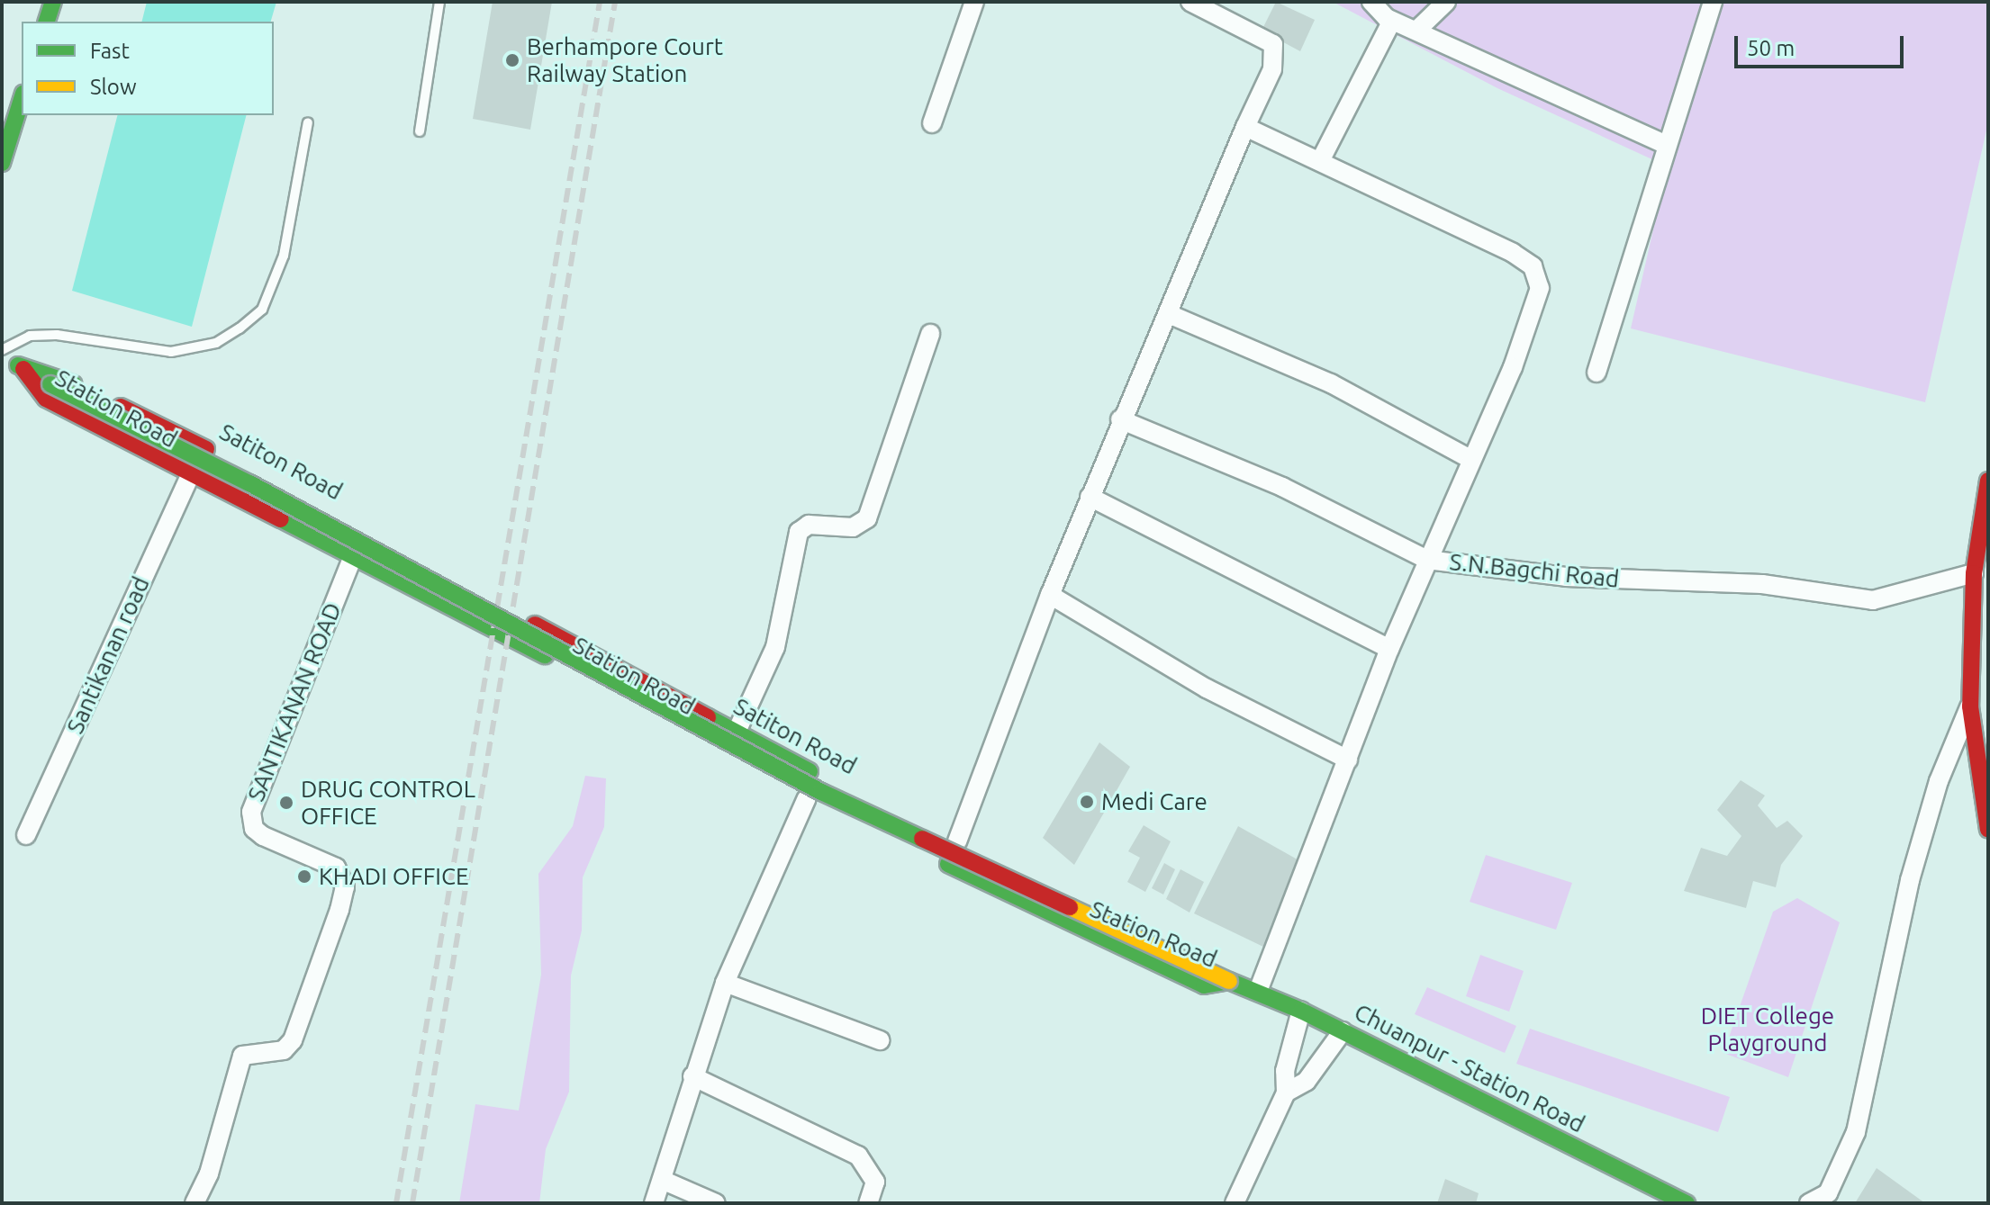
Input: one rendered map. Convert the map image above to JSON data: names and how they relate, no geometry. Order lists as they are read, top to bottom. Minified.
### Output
{"streets":{"street":["Station Road","Satiton Road","S.N.Bagchi Road","Santikanan road","SANTIKANAN ROAD","Chuanpur - Station Road"]},"crossings":[["Station Road","Satiton Road"],["Station Road","Santikanan road"],["Station Road","SANTIKANAN ROAD"],["Station Road","Chuanpur - Station Road"],["Satiton Road","Chuanpur - Station Road"]],"parks":["DIET College Playground"],"places":["Berhampore Court Railway Station","Medi Care","DRUG CONTROL OFFICE","KHADI OFFICE"],"legend":["Fast","Slow"],"scale_bar":"50 m"}
